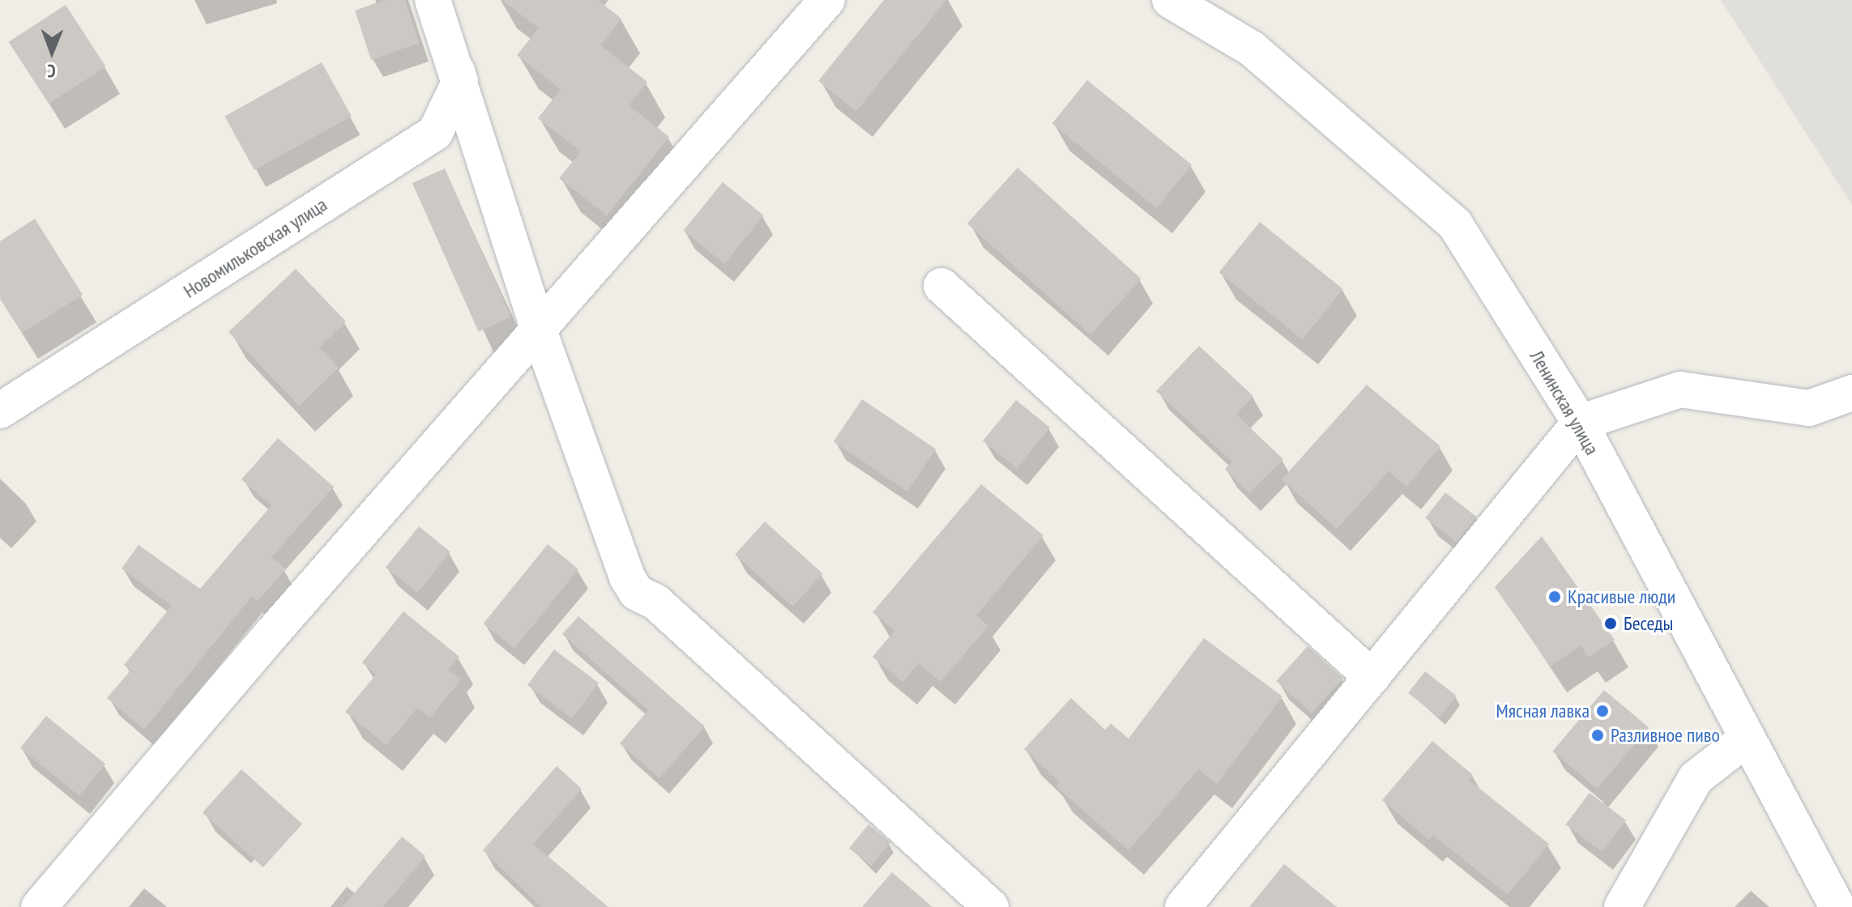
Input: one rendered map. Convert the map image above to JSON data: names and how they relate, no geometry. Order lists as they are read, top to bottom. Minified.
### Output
{"streets":{"street":["Новомильковская улица","Ленинская улица"]},"places":["Красивые люди","Беседы","Мясная лавка","Разливное пиво"],"north":"bottom"}
